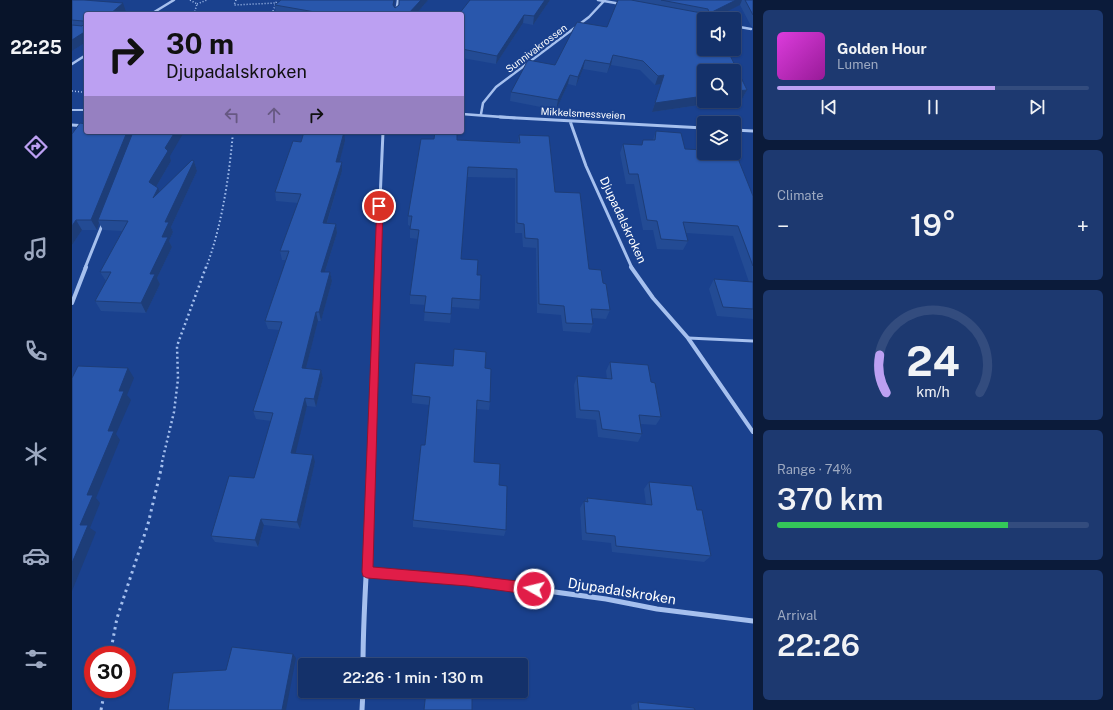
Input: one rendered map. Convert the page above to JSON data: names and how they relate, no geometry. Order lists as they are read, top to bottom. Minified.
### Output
{"streets":{"street":["Sunnivakrossen","Mikkelsmessveien","Djupadalskroken"]},"crossings":[["Sunnivakrossen","Mikkelsmessveien"],["Mikkelsmessveien","Djupadalskroken"]],"page":{"tabs":"22:25","turn":["30 m","Djupadalskroken"],"song":["Golden Hour","Lumen"],"tile":["Climate",["Range · 74%","370 km"],["Arrival","22:26"]],"heat":["−","19°","+"],"limit":"30","trip":"22:26 · 1 min · 130 m","gauge":["24","km/h"]}}
